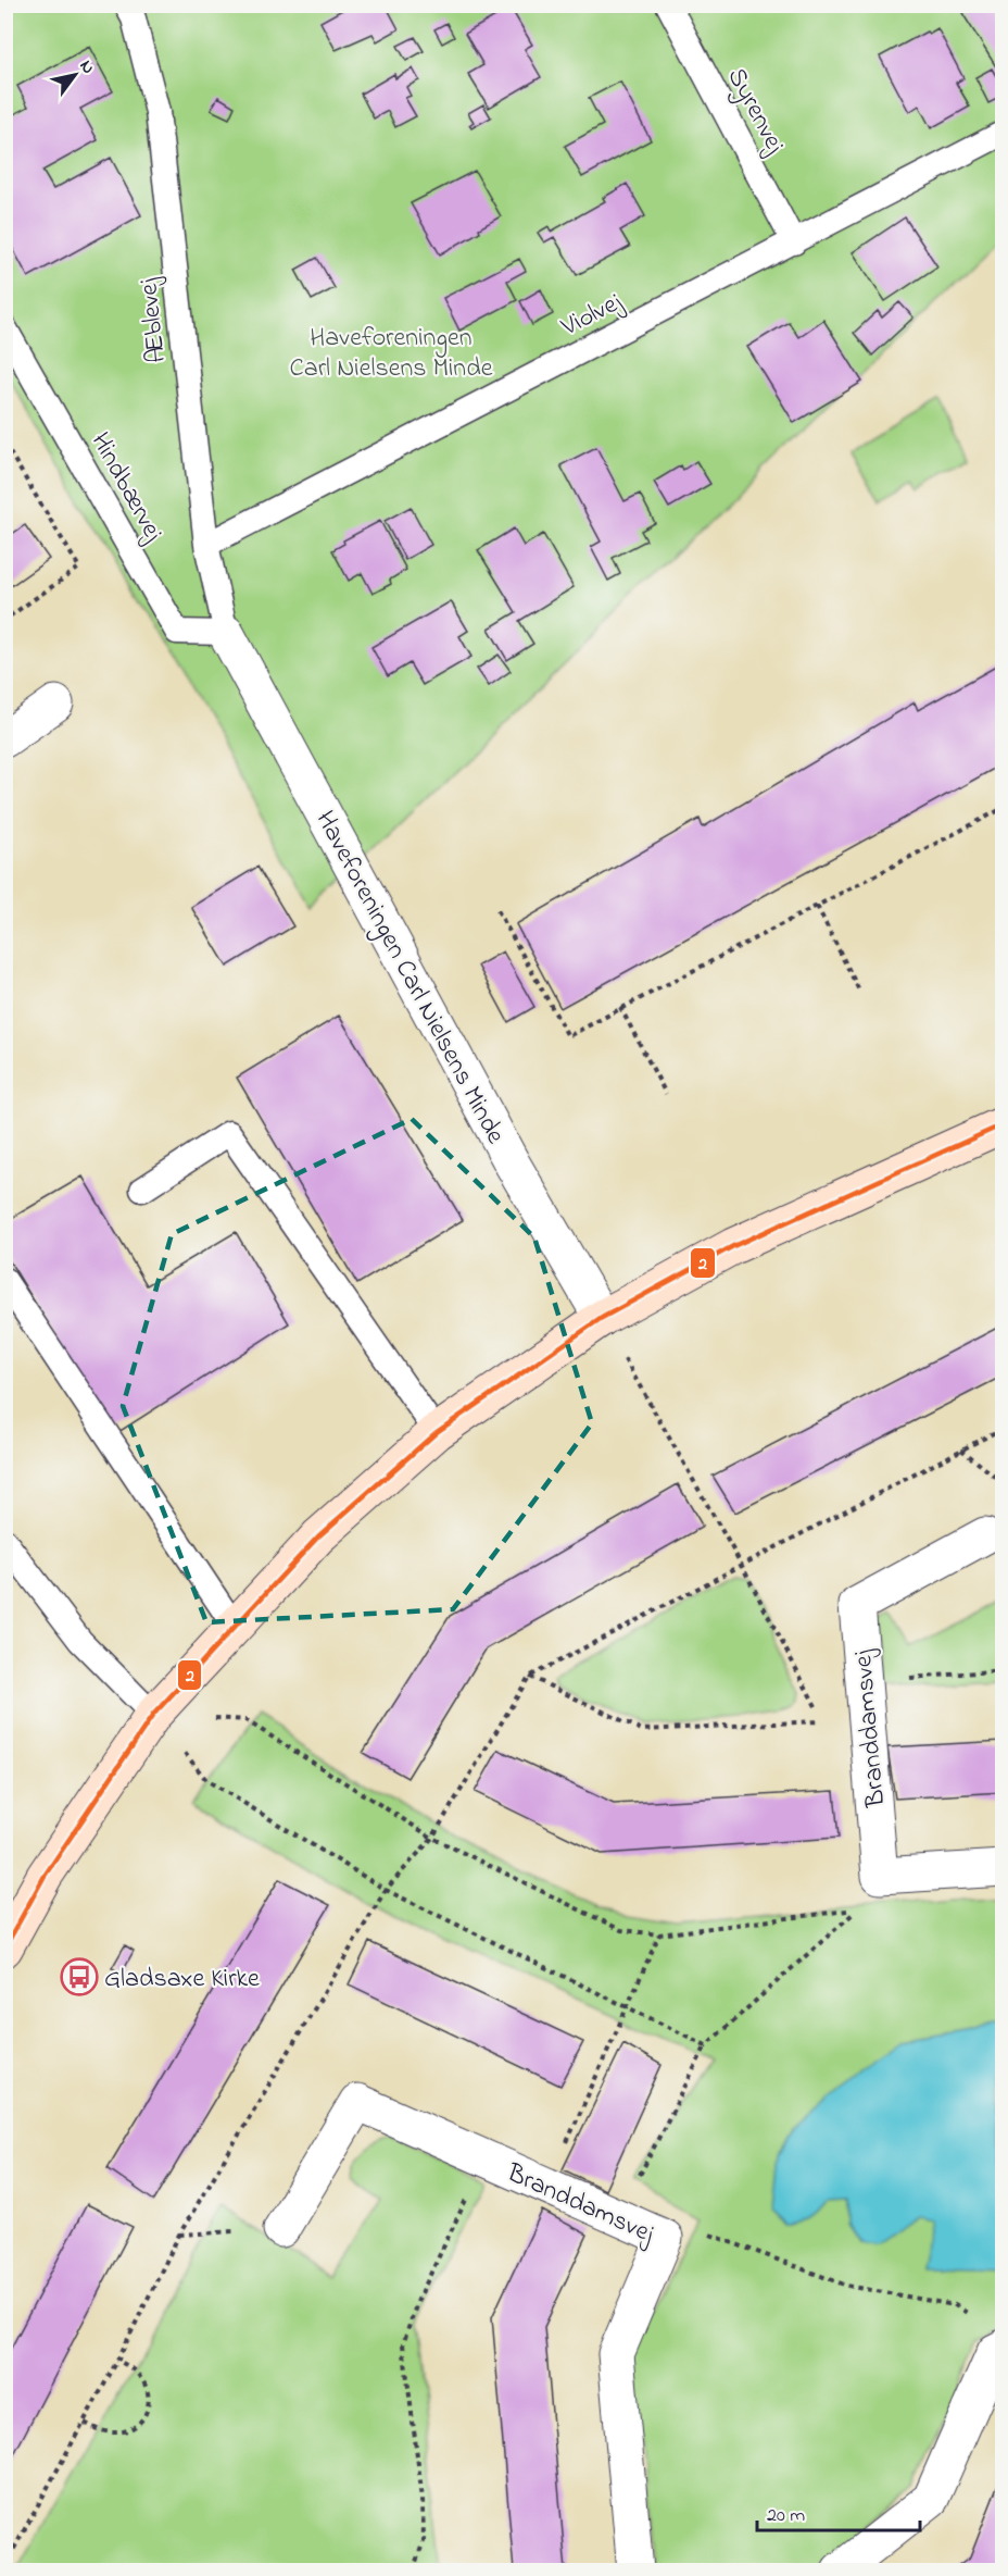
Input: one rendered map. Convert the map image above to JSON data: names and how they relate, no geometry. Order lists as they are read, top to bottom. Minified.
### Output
{"streets":{"street":["Haveforeningen Carl Nielsens Minde","Branddamsvej"],"lane":["Syrenvej","Violvej","Æblevej","Hindbærvej"]},"crossings":[["Syrenvej","Violvej"],["Violvej","Æblevej"],["Æblevej","Hindbærvej"],["Æblevej","Haveforeningen Carl Nielsens Minde"],["Hindbærvej","Haveforeningen Carl Nielsens Minde"]],"parks":["Haveforeningen Carl Nielsens Minde"],"places":{"bus stop":["Gladsaxe Kirke"]},"lines":["transit line 2"],"scale_bar":"20 m","north":"top right"}
